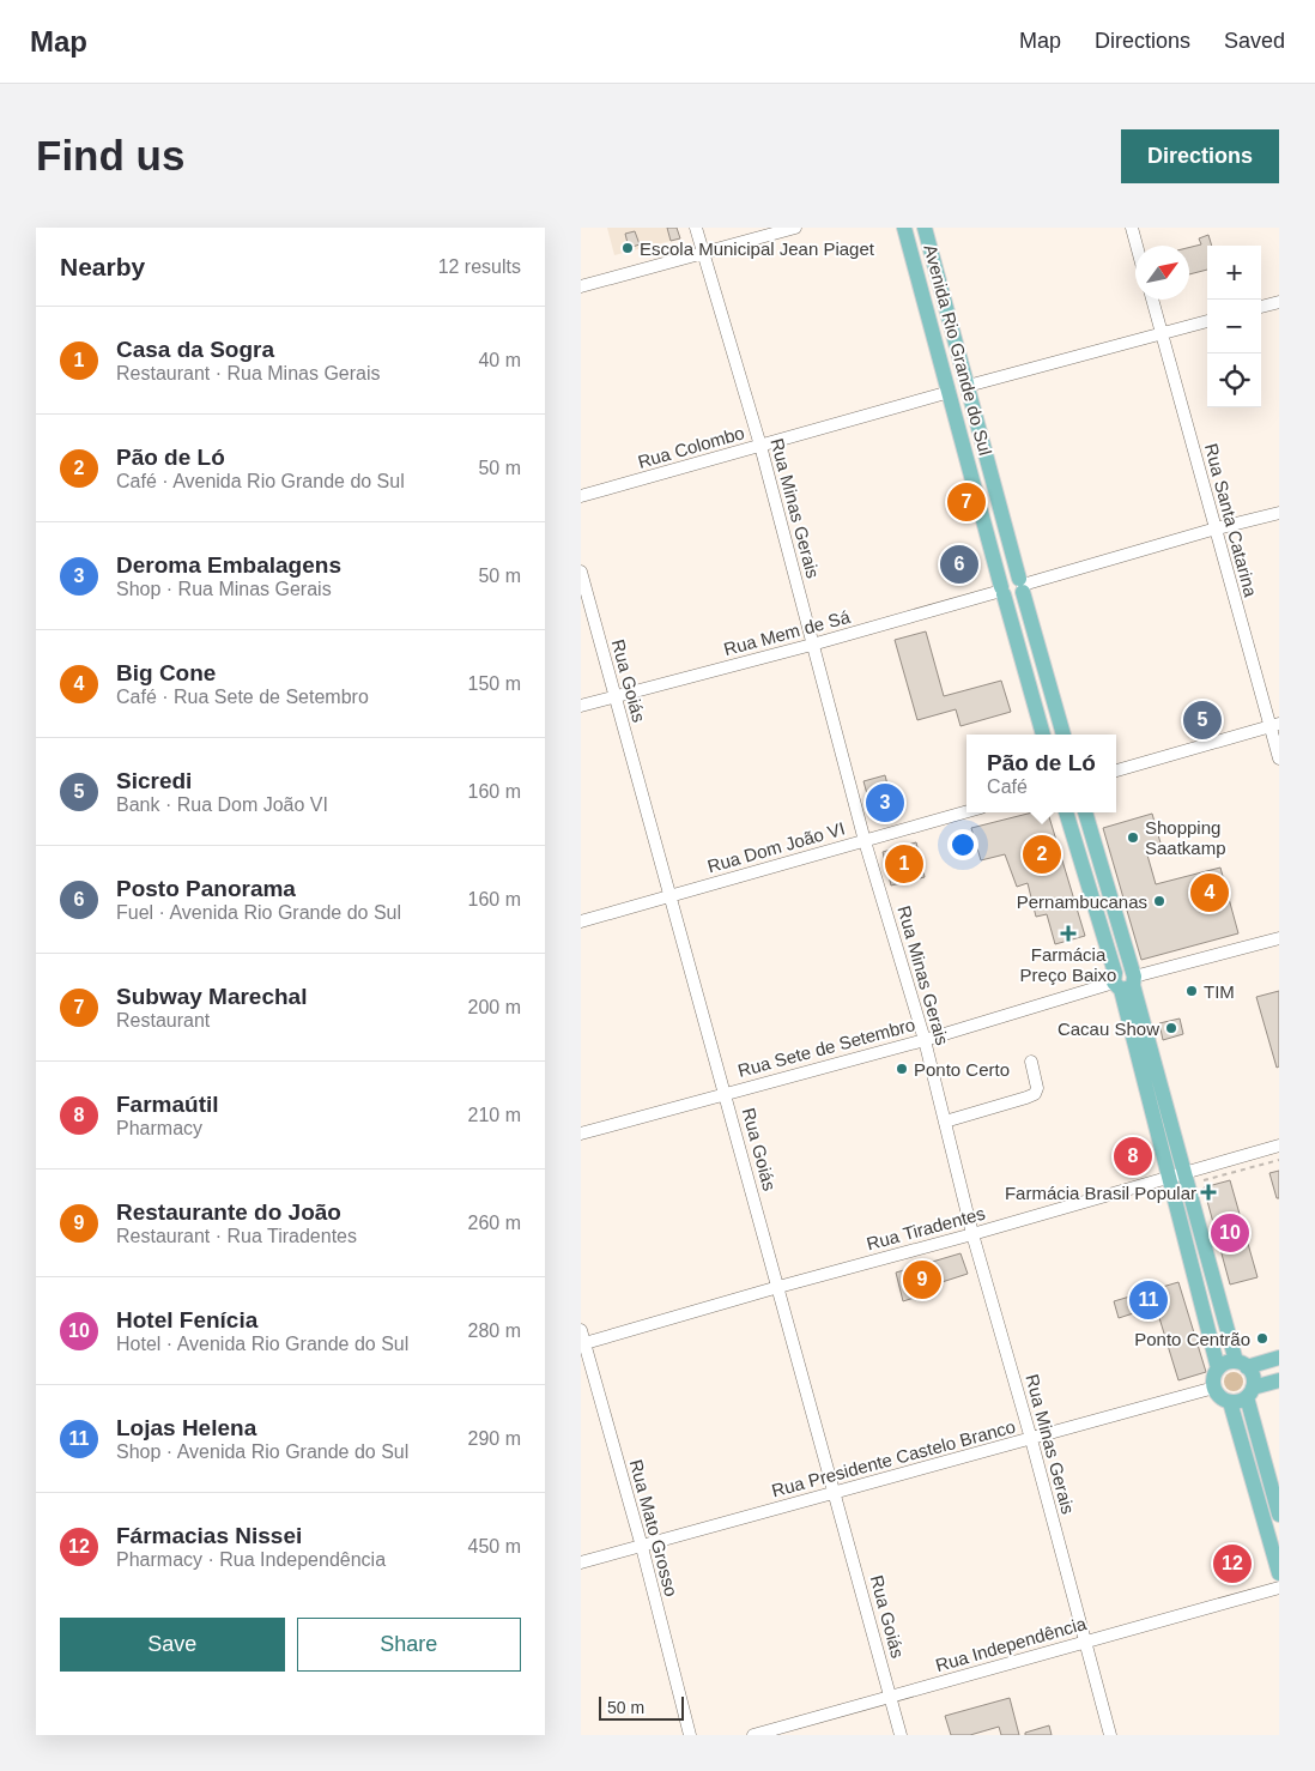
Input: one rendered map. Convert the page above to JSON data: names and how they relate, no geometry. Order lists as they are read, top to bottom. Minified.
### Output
{"streets":{"main road":["Avenida Rio Grande do Sul"],"street":["Rua Colombo","Rua Minas Gerais","Rua Santa Catarina","Rua Mem de Sá","Rua Goiás","Rua Dom João VI","Rua Sete de Setembro","Rua Tiradentes","Rua Presidente Castelo Branco","Rua Mato Grosso","Rua Independência"]},"crossings":[["Avenida Rio Grande do Sul","Rua Colombo"],["Avenida Rio Grande do Sul","Rua Mem de Sá"],["Rua Colombo","Rua Minas Gerais"],["Rua Minas Gerais","Rua Mem de Sá"],["Rua Minas Gerais","Rua Dom João VI"],["Rua Minas Gerais","Rua Sete de Setembro"],["Rua Minas Gerais","Rua Tiradentes"],["Rua Minas Gerais","Rua Presidente Castelo Branco"],["Rua Minas Gerais","Rua Independência"],["Rua Mem de Sá","Rua Goiás"],["Rua Goiás","Rua Dom João VI"],["Rua Goiás","Rua Sete de Setembro"],["Rua Goiás","Rua Tiradentes"],["Rua Goiás","Rua Presidente Castelo Branco"],["Rua Goiás","Rua Independência"],["Rua Tiradentes","Rua Mato Grosso"],["Rua Presidente Castelo Branco","Rua Mato Grosso"]],"places":{"other":["Escola Municipal Jean Piaget","Shopping Saatkamp","Pernambucanas","TIM","Cacau Show","Ponto Certo","Ponto Centrão"],"health":["Farmácia Preço Baixo","Farmácia Brasil Popular"]},"scale_bar":"50 m","north":"top right","page":{"header":"Map","nav":["Map","Directions","Saved"],"buttons":["Directions",["Save","Share"]],"title":"Find us","heading":["Nearby","12 results"],"map_buttons":["+","−"],"list":[{"mark":"1","name":"Casa da Sogra","note":"Restaurant · Rua Minas Gerais","value":"40 m"},{"mark":"2","name":"Pão de Ló","note":"Café · Avenida Rio Grande do Sul","value":"50 m"},{"mark":"3","name":"Deroma Embalagens","note":"Shop · Rua Minas Gerais","value":"50 m"},{"mark":"4","name":"Big Cone","note":"Café · Rua Sete de Setembro","value":"150 m"},{"mark":"5","name":"Sicredi","note":"Bank · Rua Dom João VI","value":"160 m"},{"mark":"6","name":"Posto Panorama","note":"Fuel · Avenida Rio Grande do Sul","value":"160 m"},{"mark":"7","name":"Subway Marechal","note":"Restaurant","value":"200 m"},{"mark":"8","name":"Farmaútil","note":"Pharmacy","value":"210 m"},{"mark":"9","name":"Restaurante do João","note":"Restaurant · Rua Tiradentes","value":"260 m"},{"mark":"10","name":"Hotel Fenícia","note":"Hotel · Avenida Rio Grande do Sul","value":"280 m"},{"mark":"11","name":"Lojas Helena","note":"Shop · Avenida Rio Grande do Sul","value":"290 m"},{"mark":"12","name":"Fármacias Nissei","note":"Pharmacy · Rua Independência","value":"450 m"}],"pins":["7","6","5","3","2","1","4","8","10","9","11","12"],"popup":["Pão de Ló","Café"],"scale":"50 m"}}
